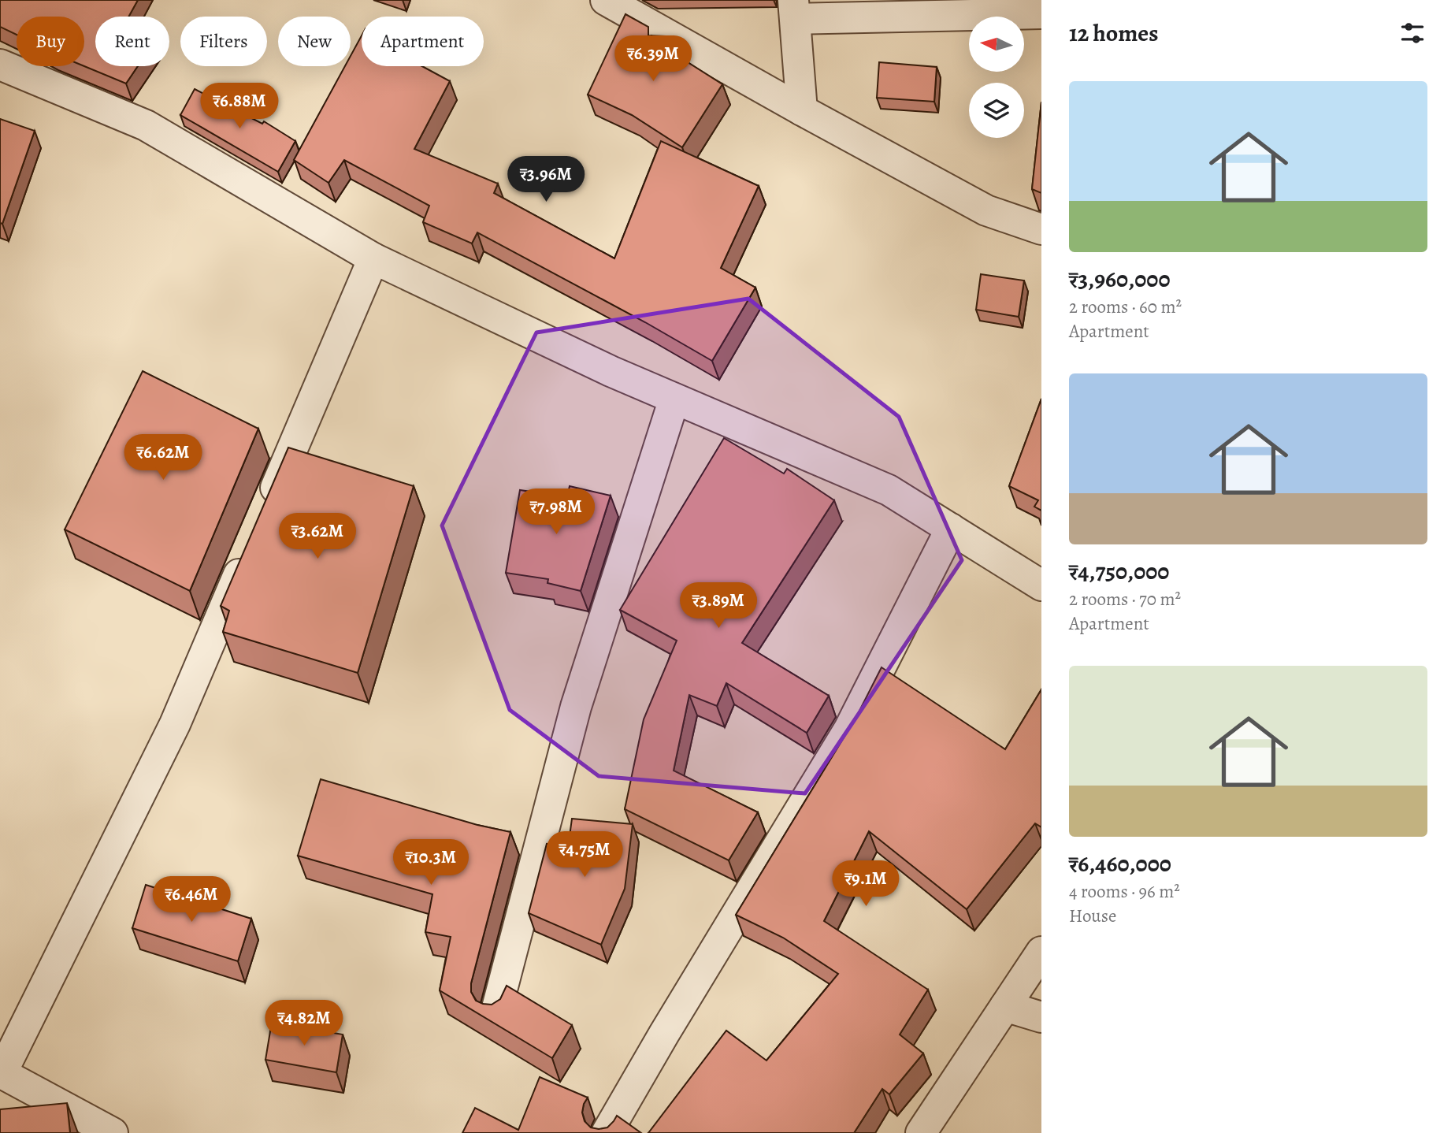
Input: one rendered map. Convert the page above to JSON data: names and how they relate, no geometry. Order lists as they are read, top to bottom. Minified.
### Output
{"north":"left","page":{"heading":"12 homes","chip":["Buy","Rent","Filters","New","Apartment"],"price":["₹6.39M","₹6.88M","₹3.96M","₹6.62M","₹7.98M","₹3.62M","₹3.89M","₹4.75M","₹10.3M","₹9.1M","₹6.46M","₹4.82M"],"list":[{"name":"₹3,960,000","note":"2 rooms · 60 m² · Apartment"},{"name":"₹4,750,000","note":"2 rooms · 70 m² · Apartment"},{"name":"₹6,460,000","note":"4 rooms · 96 m² · House"}]}}
